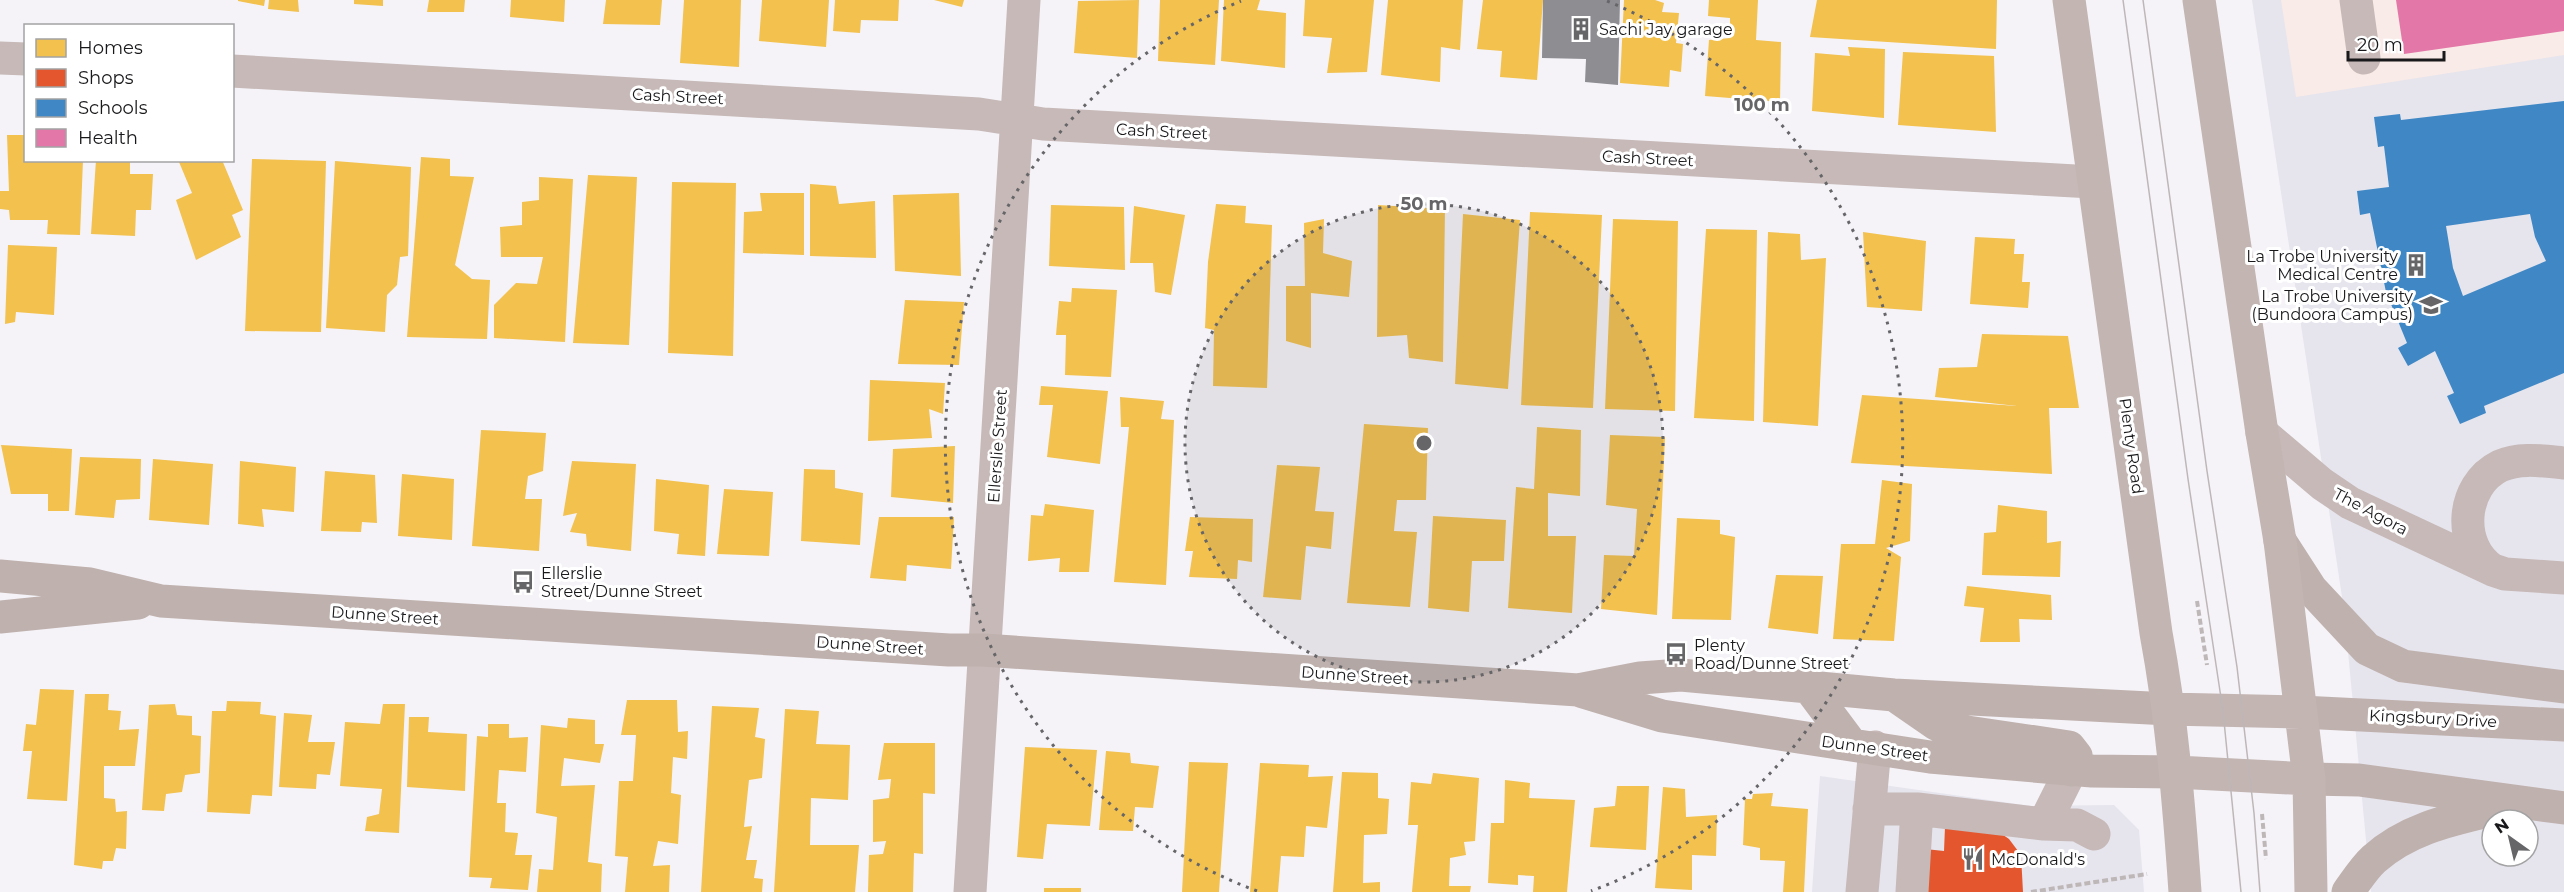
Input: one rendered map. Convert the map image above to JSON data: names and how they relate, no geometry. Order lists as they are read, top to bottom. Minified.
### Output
{"streets":{"highway":["Plenty Road"],"main road":["Dunne Street","Kingsbury Drive"],"street":["Cash Street","Ellerslie Street","The Agora"]},"crossings":[["Cash Street","Ellerslie Street"],["Cash Street","Plenty Road"],["Ellerslie Street","Dunne Street"],["Plenty Road","Dunne Street"]],"places":{"building":["Sachi Jay garage","La Trobe University Medical Centre"],"school or university":["La Trobe University (Bundoora Campus)"],"bus stop":["Ellerslie Street/Dunne Street","Plenty Road/Dunne Street"],"restaurant":["McDonald's"]},"legend":["Homes","Shops","Schools","Health"],"scale_bar":"20 m","north":"top left","rings":["100 m","50 m"]}
